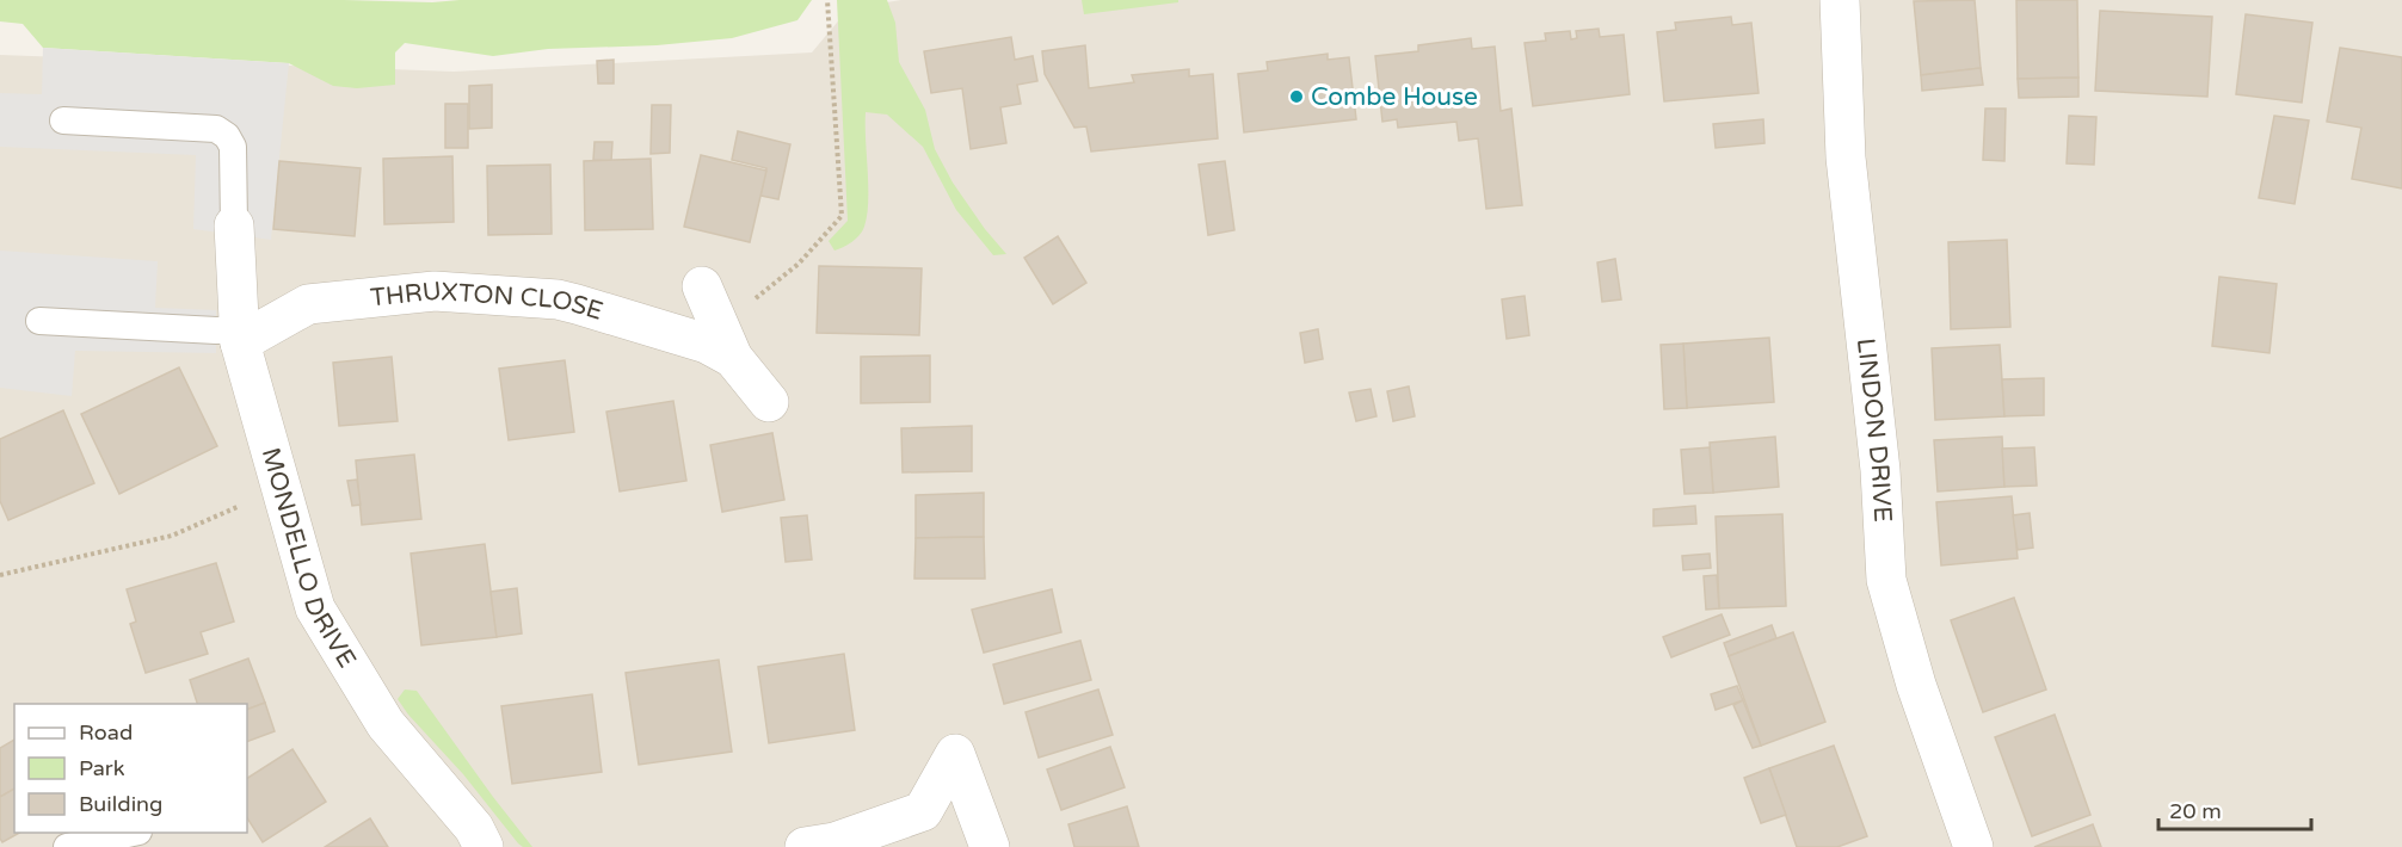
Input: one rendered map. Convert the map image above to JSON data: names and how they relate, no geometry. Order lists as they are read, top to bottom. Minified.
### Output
{"streets":{"street":["THRUXTON CLOSE","LINDON DRIVE","MONDELLO DRIVE"]},"crossings":[["THRUXTON CLOSE","MONDELLO DRIVE"]],"places":["Combe House"],"legend":["Road","Park","Building"],"scale_bar":"20 m"}
